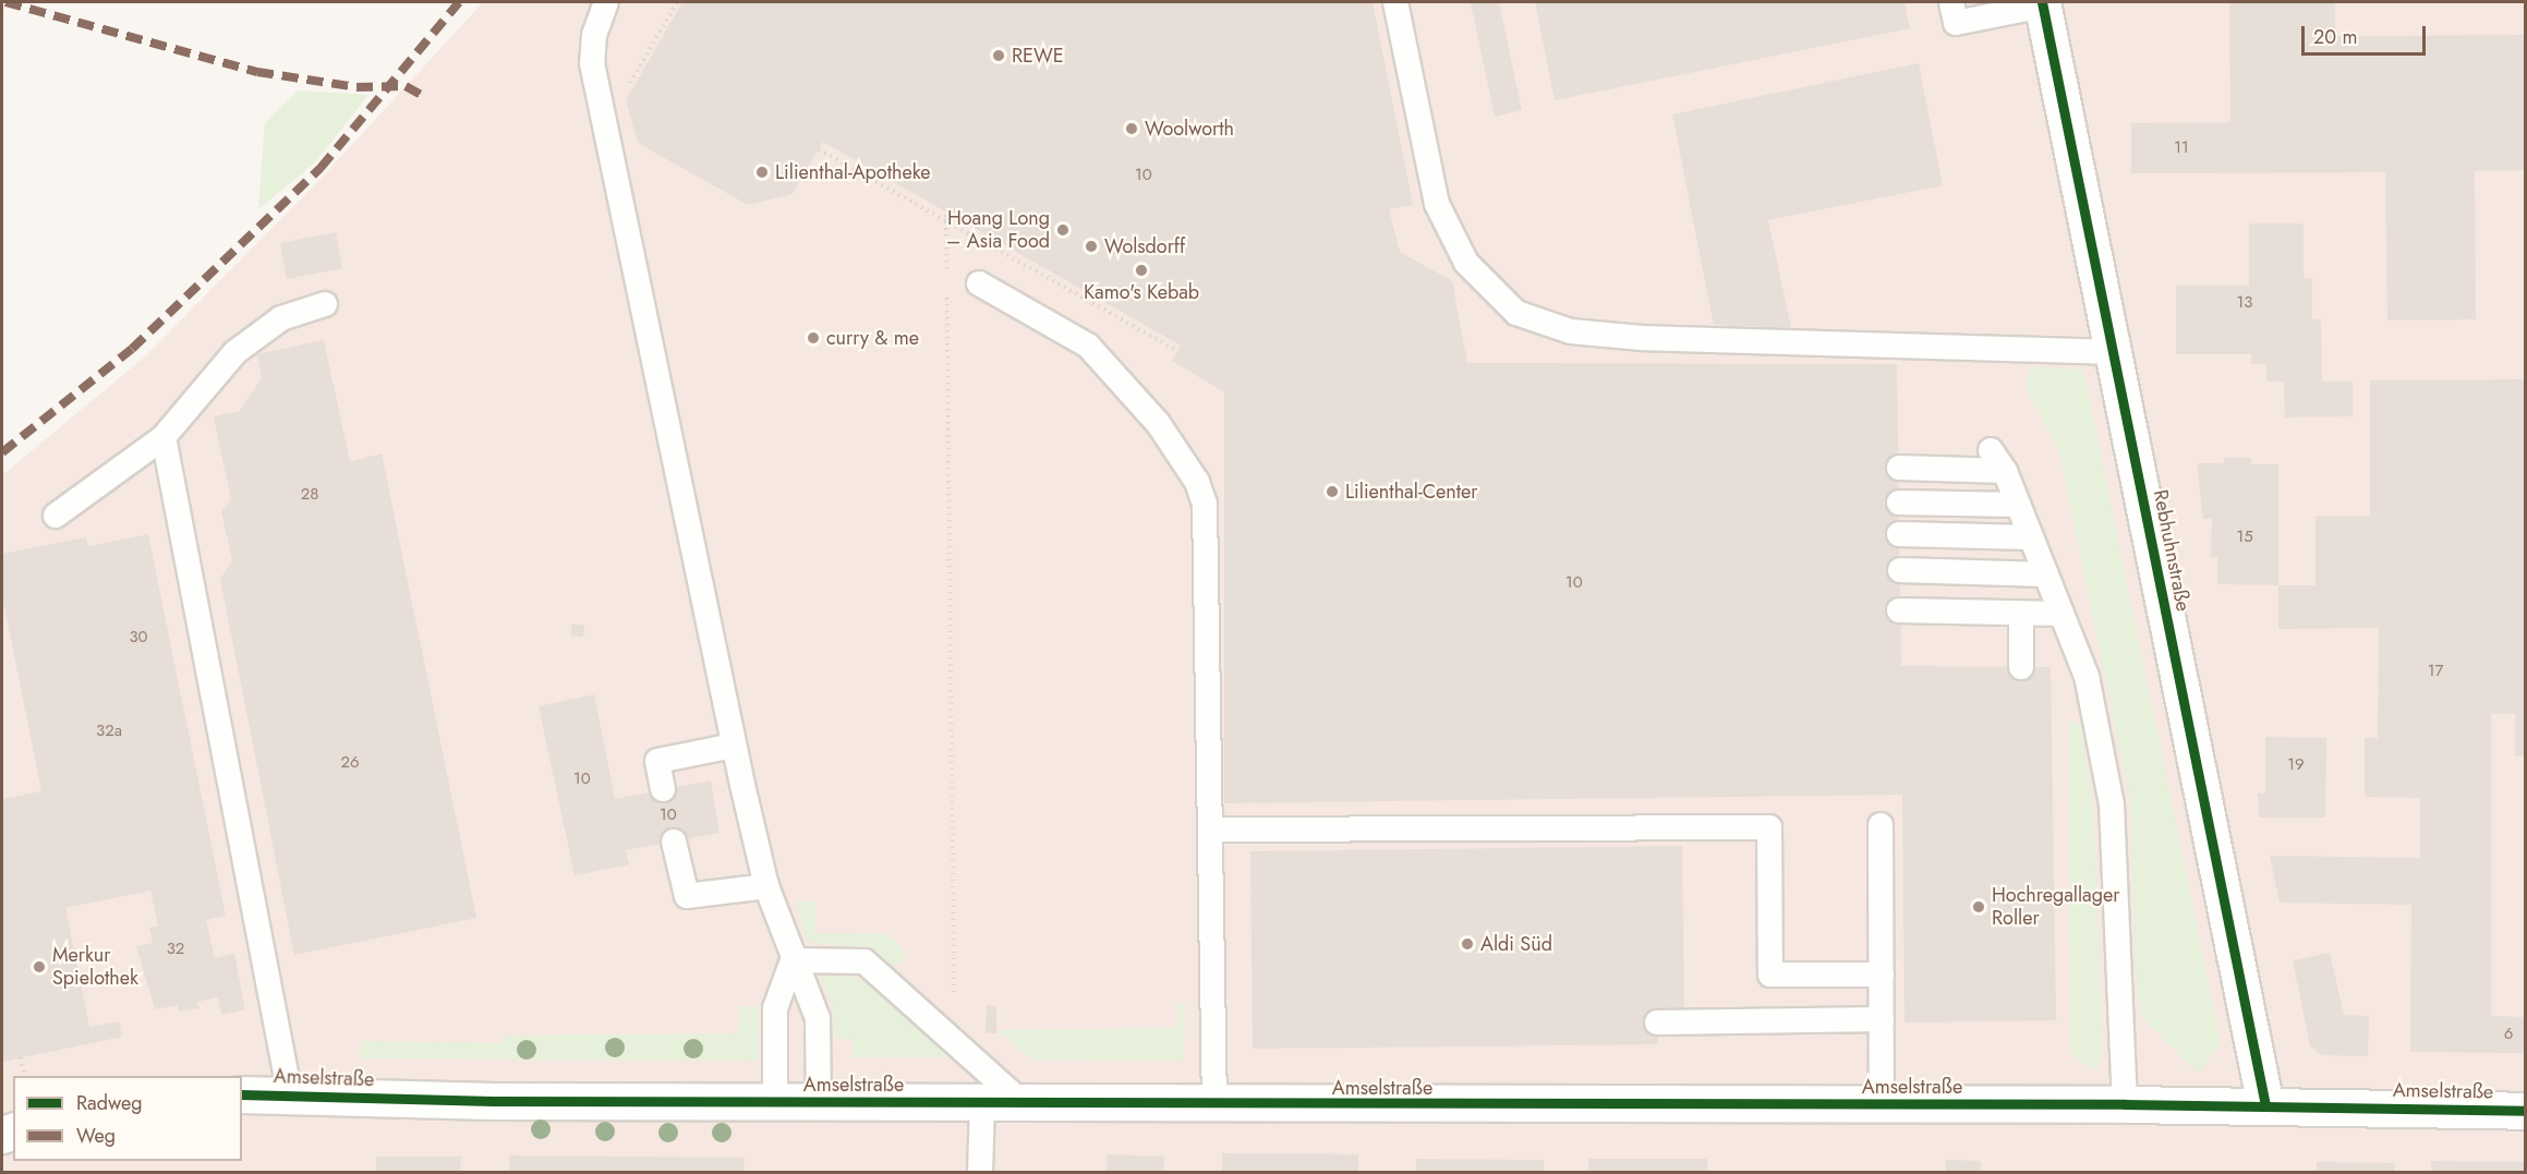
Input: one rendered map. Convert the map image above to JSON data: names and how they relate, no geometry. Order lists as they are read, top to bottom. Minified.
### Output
{"streets":{"street":["Rebhuhnstraße","Amselstraße"]},"crossings":[["Rebhuhnstraße","Amselstraße"]],"places":["REWE","Woolworth","Lilienthal-Apotheke","Hoang Long – Asia Food","Wolsdorff","Kamo's Kebab","curry & me","Lilienthal-Center","Hochregallager Roller","Aldi Süd","Merkur Spielothek"],"house_numbers":["11","10","13","28","15","10","30","17","32a","26","19","10","10","32","6"],"legend":["Radweg","Weg"],"scale_bar":"20 m"}
